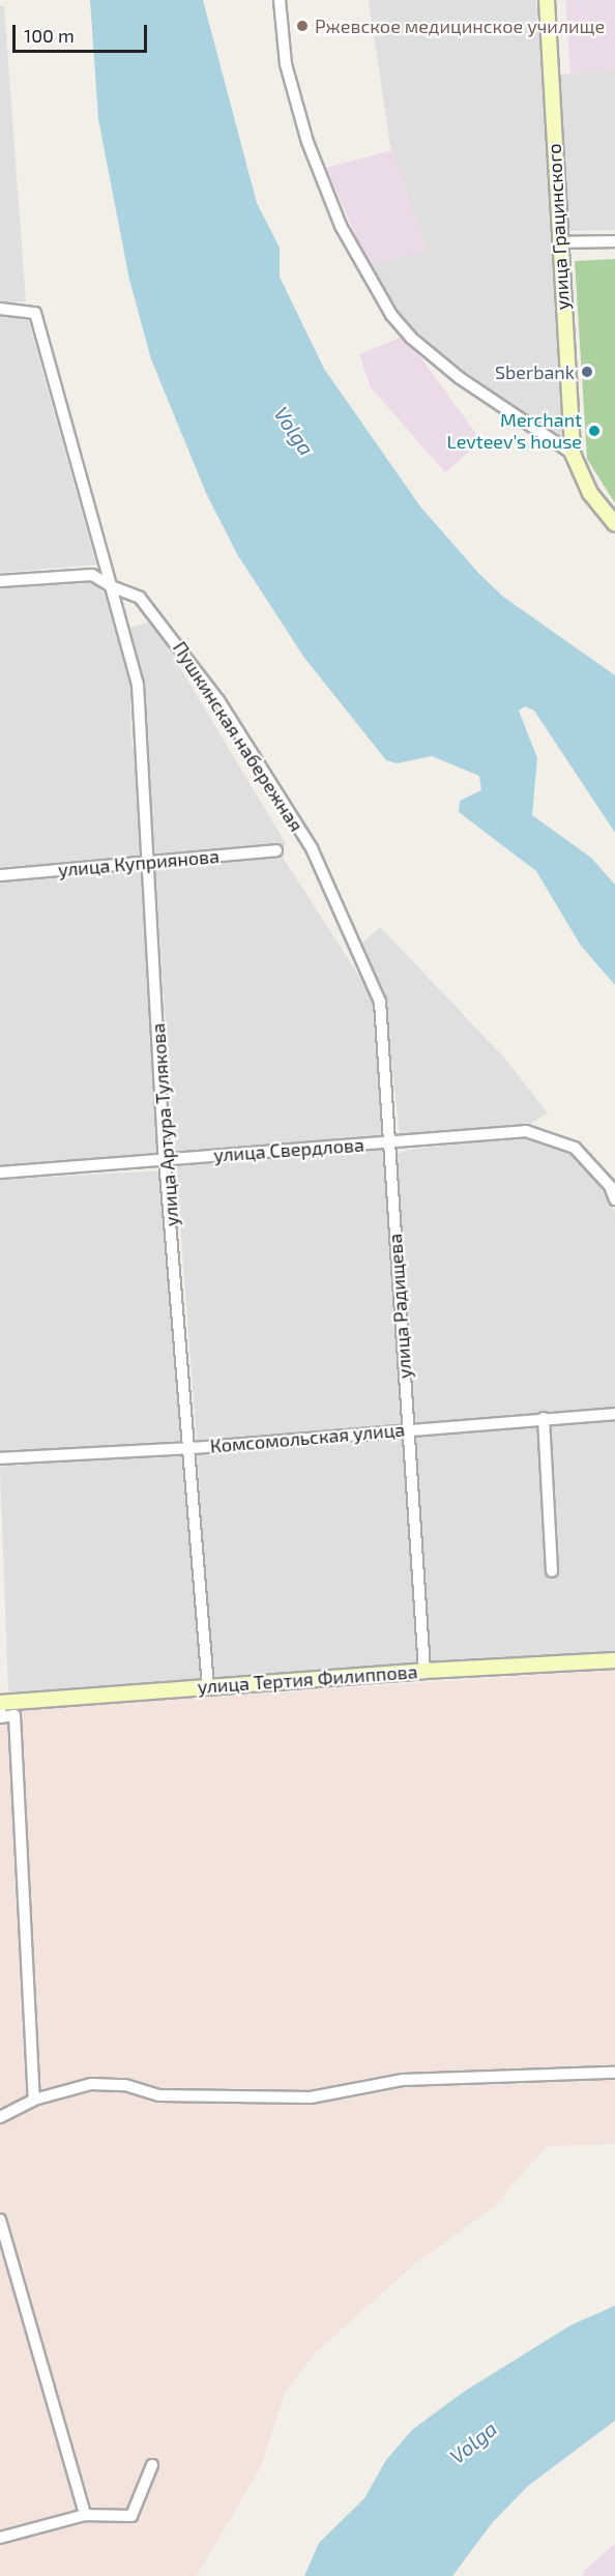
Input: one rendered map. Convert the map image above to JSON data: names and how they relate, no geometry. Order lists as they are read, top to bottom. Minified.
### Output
{"streets":{"street":["улица Грацинского","Пушкинская набережная","улица Куприянова","улица Артура Тулякова","улица Свердлова","улица Радищева","Комсомольская улица","улица Тертия Филиппова"]},"crossings":[["Пушкинская набережная","улица Артура Тулякова"],["Пушкинская набережная","улица Радищева"],["улица Куприянова","улица Артура Тулякова"],["улица Артура Тулякова","улица Свердлова"],["улица Артура Тулякова","Комсомольская улица"],["улица Артура Тулякова","улица Тертия Филиппова"],["улица Свердлова","улица Радищева"],["улица Радищева","Комсомольская улица"],["улица Радищева","улица Тертия Филиппова"]],"water":["Volga"],"places":["Ржевское медицинское училище","Sberbank","Merchant Levteev’s house"],"scale_bar":"100 m"}
